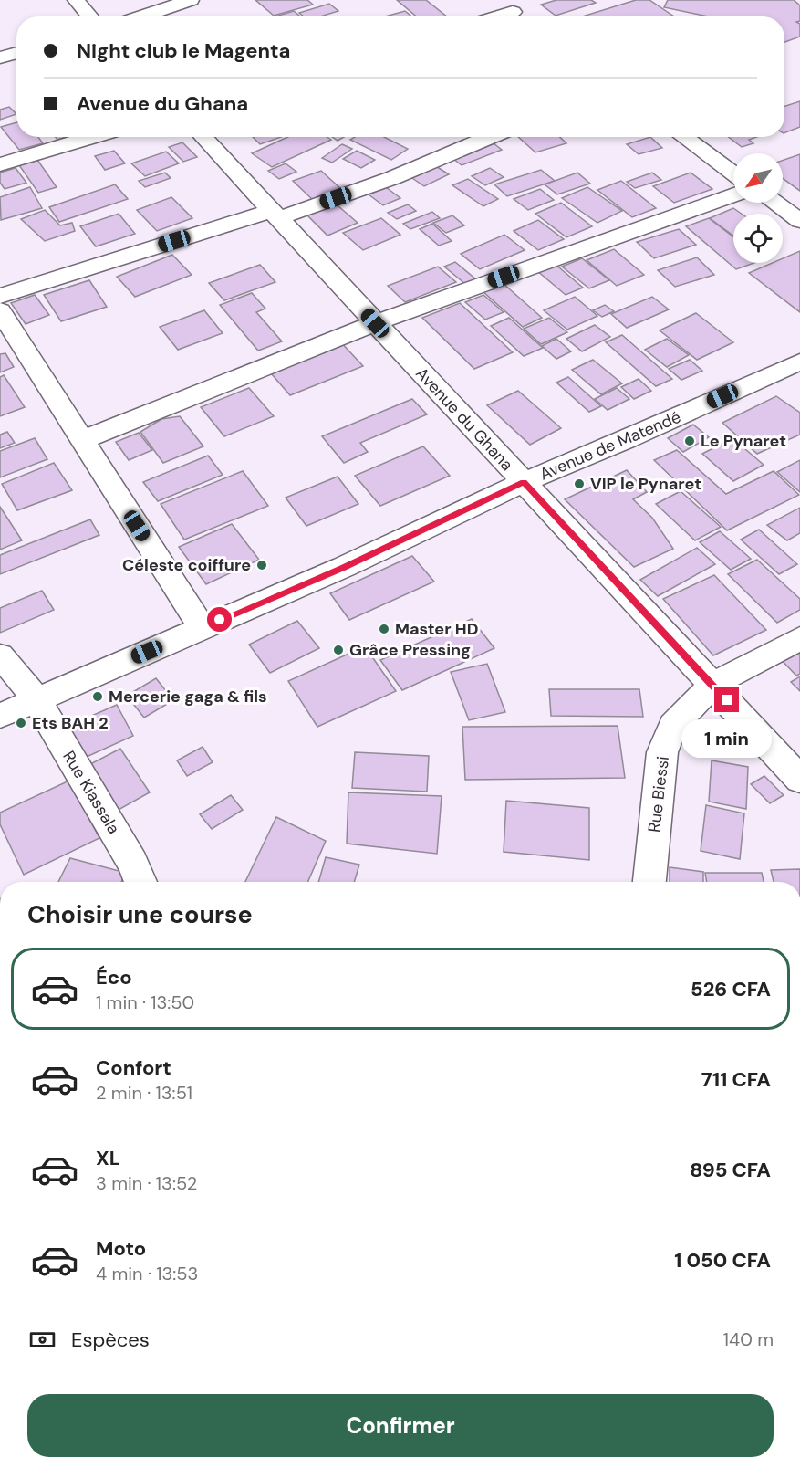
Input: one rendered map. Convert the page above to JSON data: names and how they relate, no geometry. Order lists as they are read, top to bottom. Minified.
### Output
{"streets":{"street":["Avenue du Ghana","Avenue de Matendé","Rue Kiassala","Rue Biessi"]},"crossings":[["Avenue du Ghana","Avenue de Matendé"],["Avenue du Ghana","Rue Biessi"],["Avenue de Matendé","Rue Kiassala"]],"places":["Le Pynaret","VIP le Pynaret","Céleste coiffure","Master HD","Grâce Pressing","Mercerie gaga & fils","Ets BAH 2"],"north":"bottom left","page":{"banner":["Night club le Magenta","Avenue du Ghana"],"bubble":"1 min","heading":"Choisir une course","list":[{"name":"Éco","note":"1 min · 13:50","value":"526 CFA"},{"name":"Confort","note":"2 min · 13:51","value":"711 CFA"},{"name":"XL","note":"3 min · 13:52","value":"895 CFA"},{"name":"Moto","note":"4 min · 13:53","value":"1 050 CFA"}],"pay":["Espèces","140 m"],"buttons":"Confirmer"}}
